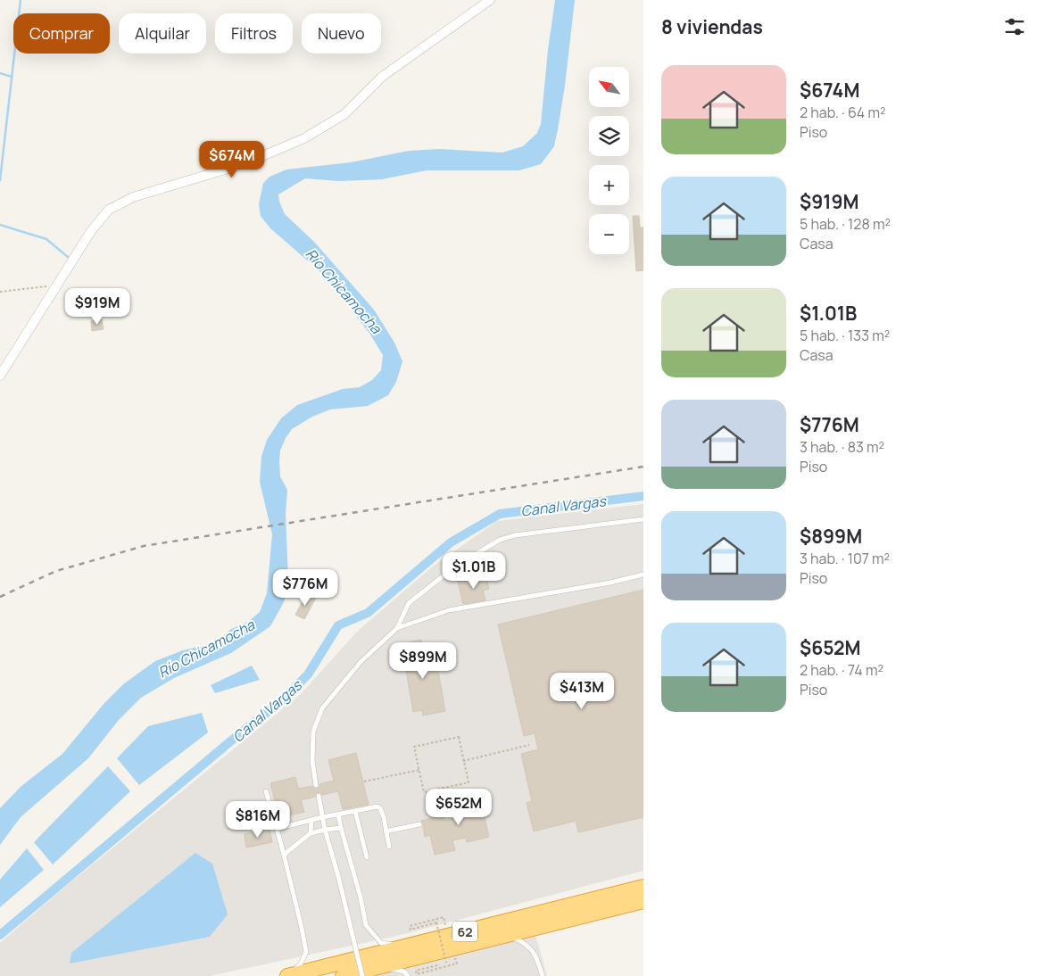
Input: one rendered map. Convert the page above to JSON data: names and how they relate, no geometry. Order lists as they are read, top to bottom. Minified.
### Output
{"streets":{"highway":["62"]},"water":["Río Chicamocha","Canal Vargas"],"north":"top left","page":{"heading":"8 viviendas","chip":["Comprar","Alquilar","Filtros","Nuevo"],"list":[{"name":"$674M","note":"2 hab. · 64 m² · Piso"},{"name":"$919M","note":"5 hab. · 128 m² · Casa"},{"name":"$1.01B","note":"5 hab. · 133 m² · Casa"},{"name":"$776M","note":"3 hab. · 83 m² · Piso"},{"name":"$899M","note":"3 hab. · 107 m² · Piso"},{"name":"$652M","note":"2 hab. · 74 m² · Piso"}],"map_buttons":["+","−"],"price":["$674M","$919M","$1.01B","$776M","$899M","$413M","$652M","$816M"]}}
